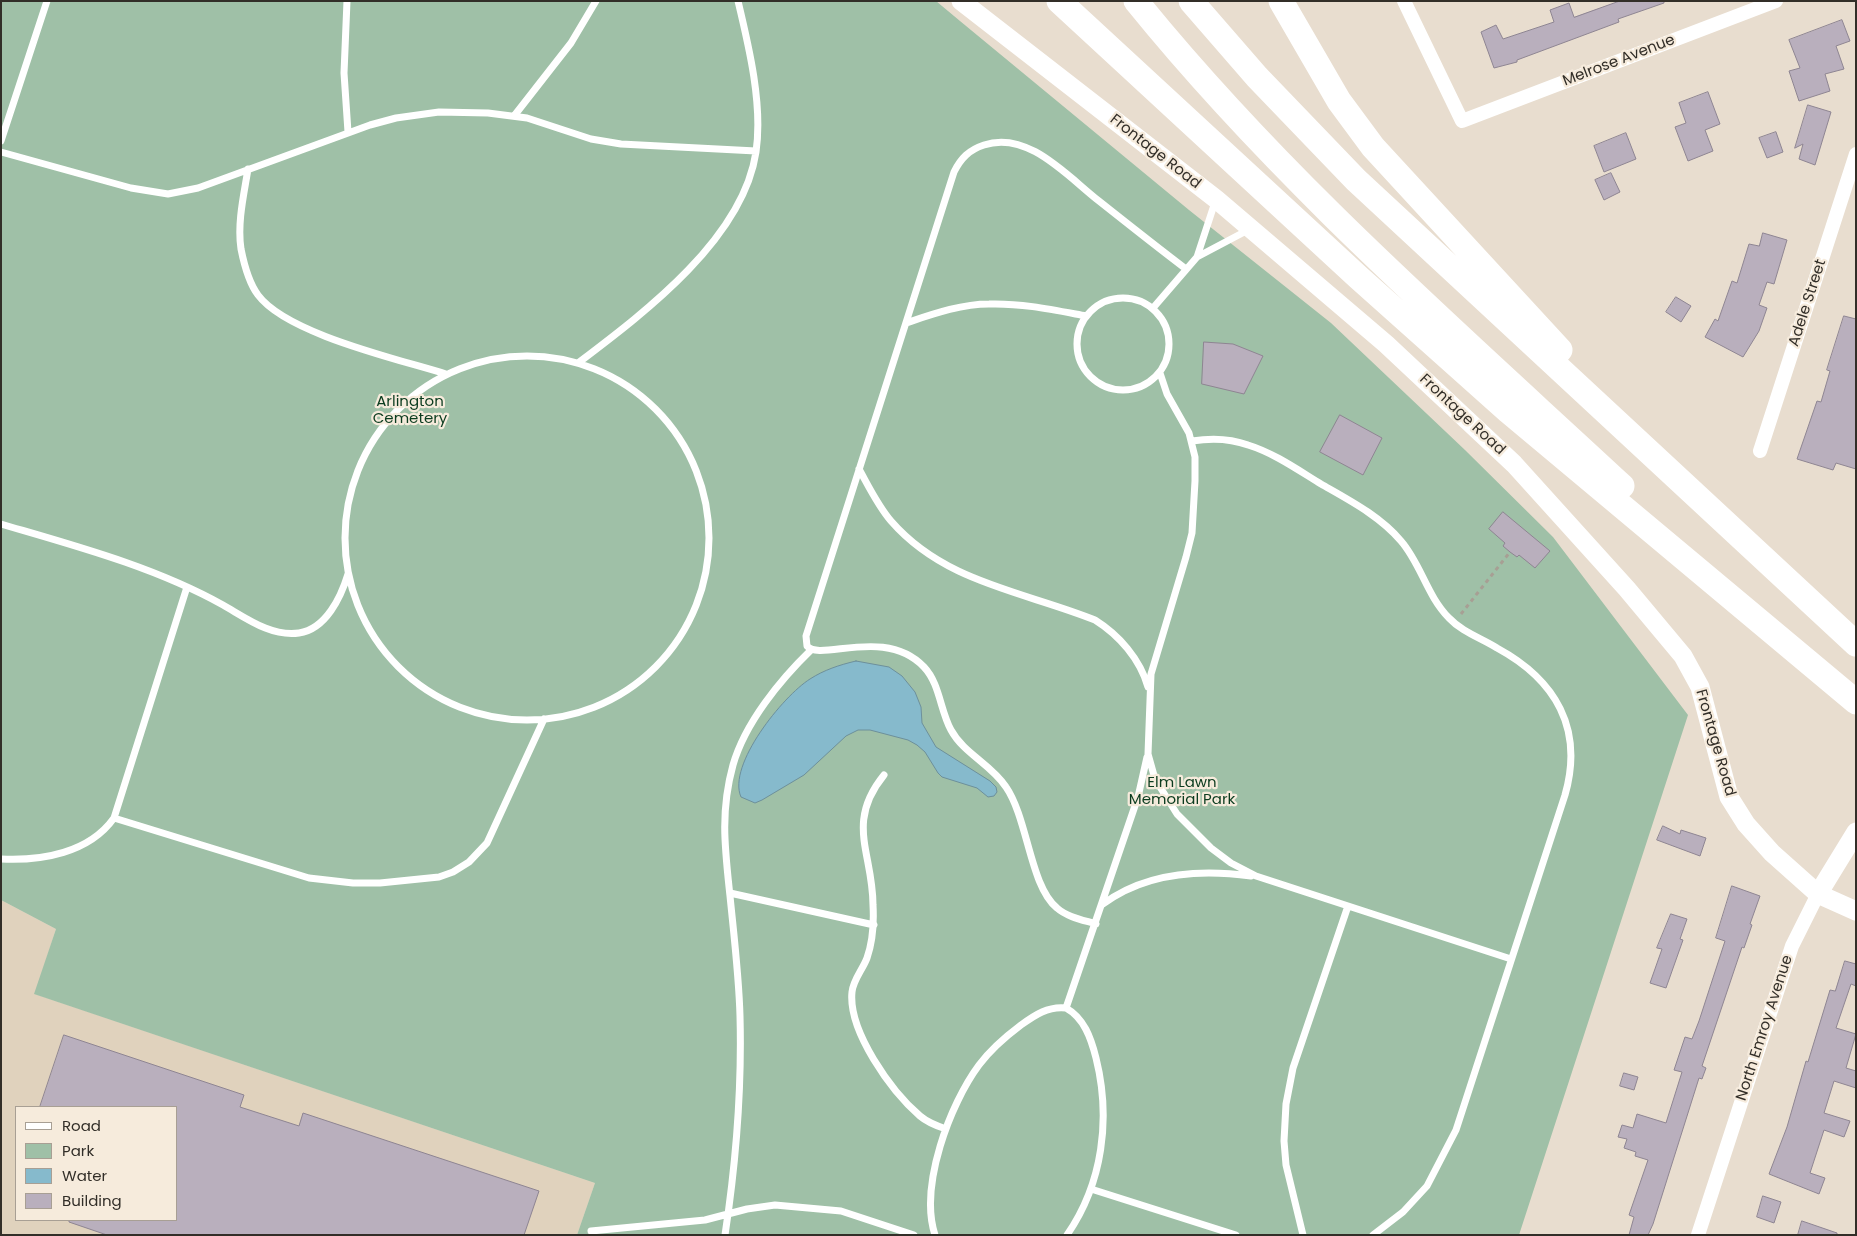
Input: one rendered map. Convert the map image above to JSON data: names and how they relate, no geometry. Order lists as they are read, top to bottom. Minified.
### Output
{"streets":{"street":["Melrose Avenue","Frontage Road","Adele Street","North Emroy Avenue"]},"crossings":[["Frontage Road","North Emroy Avenue"]],"parks":["Arlington Cemetery","Elm Lawn Memorial Park"],"legend":["Road","Park","Water","Building"]}
